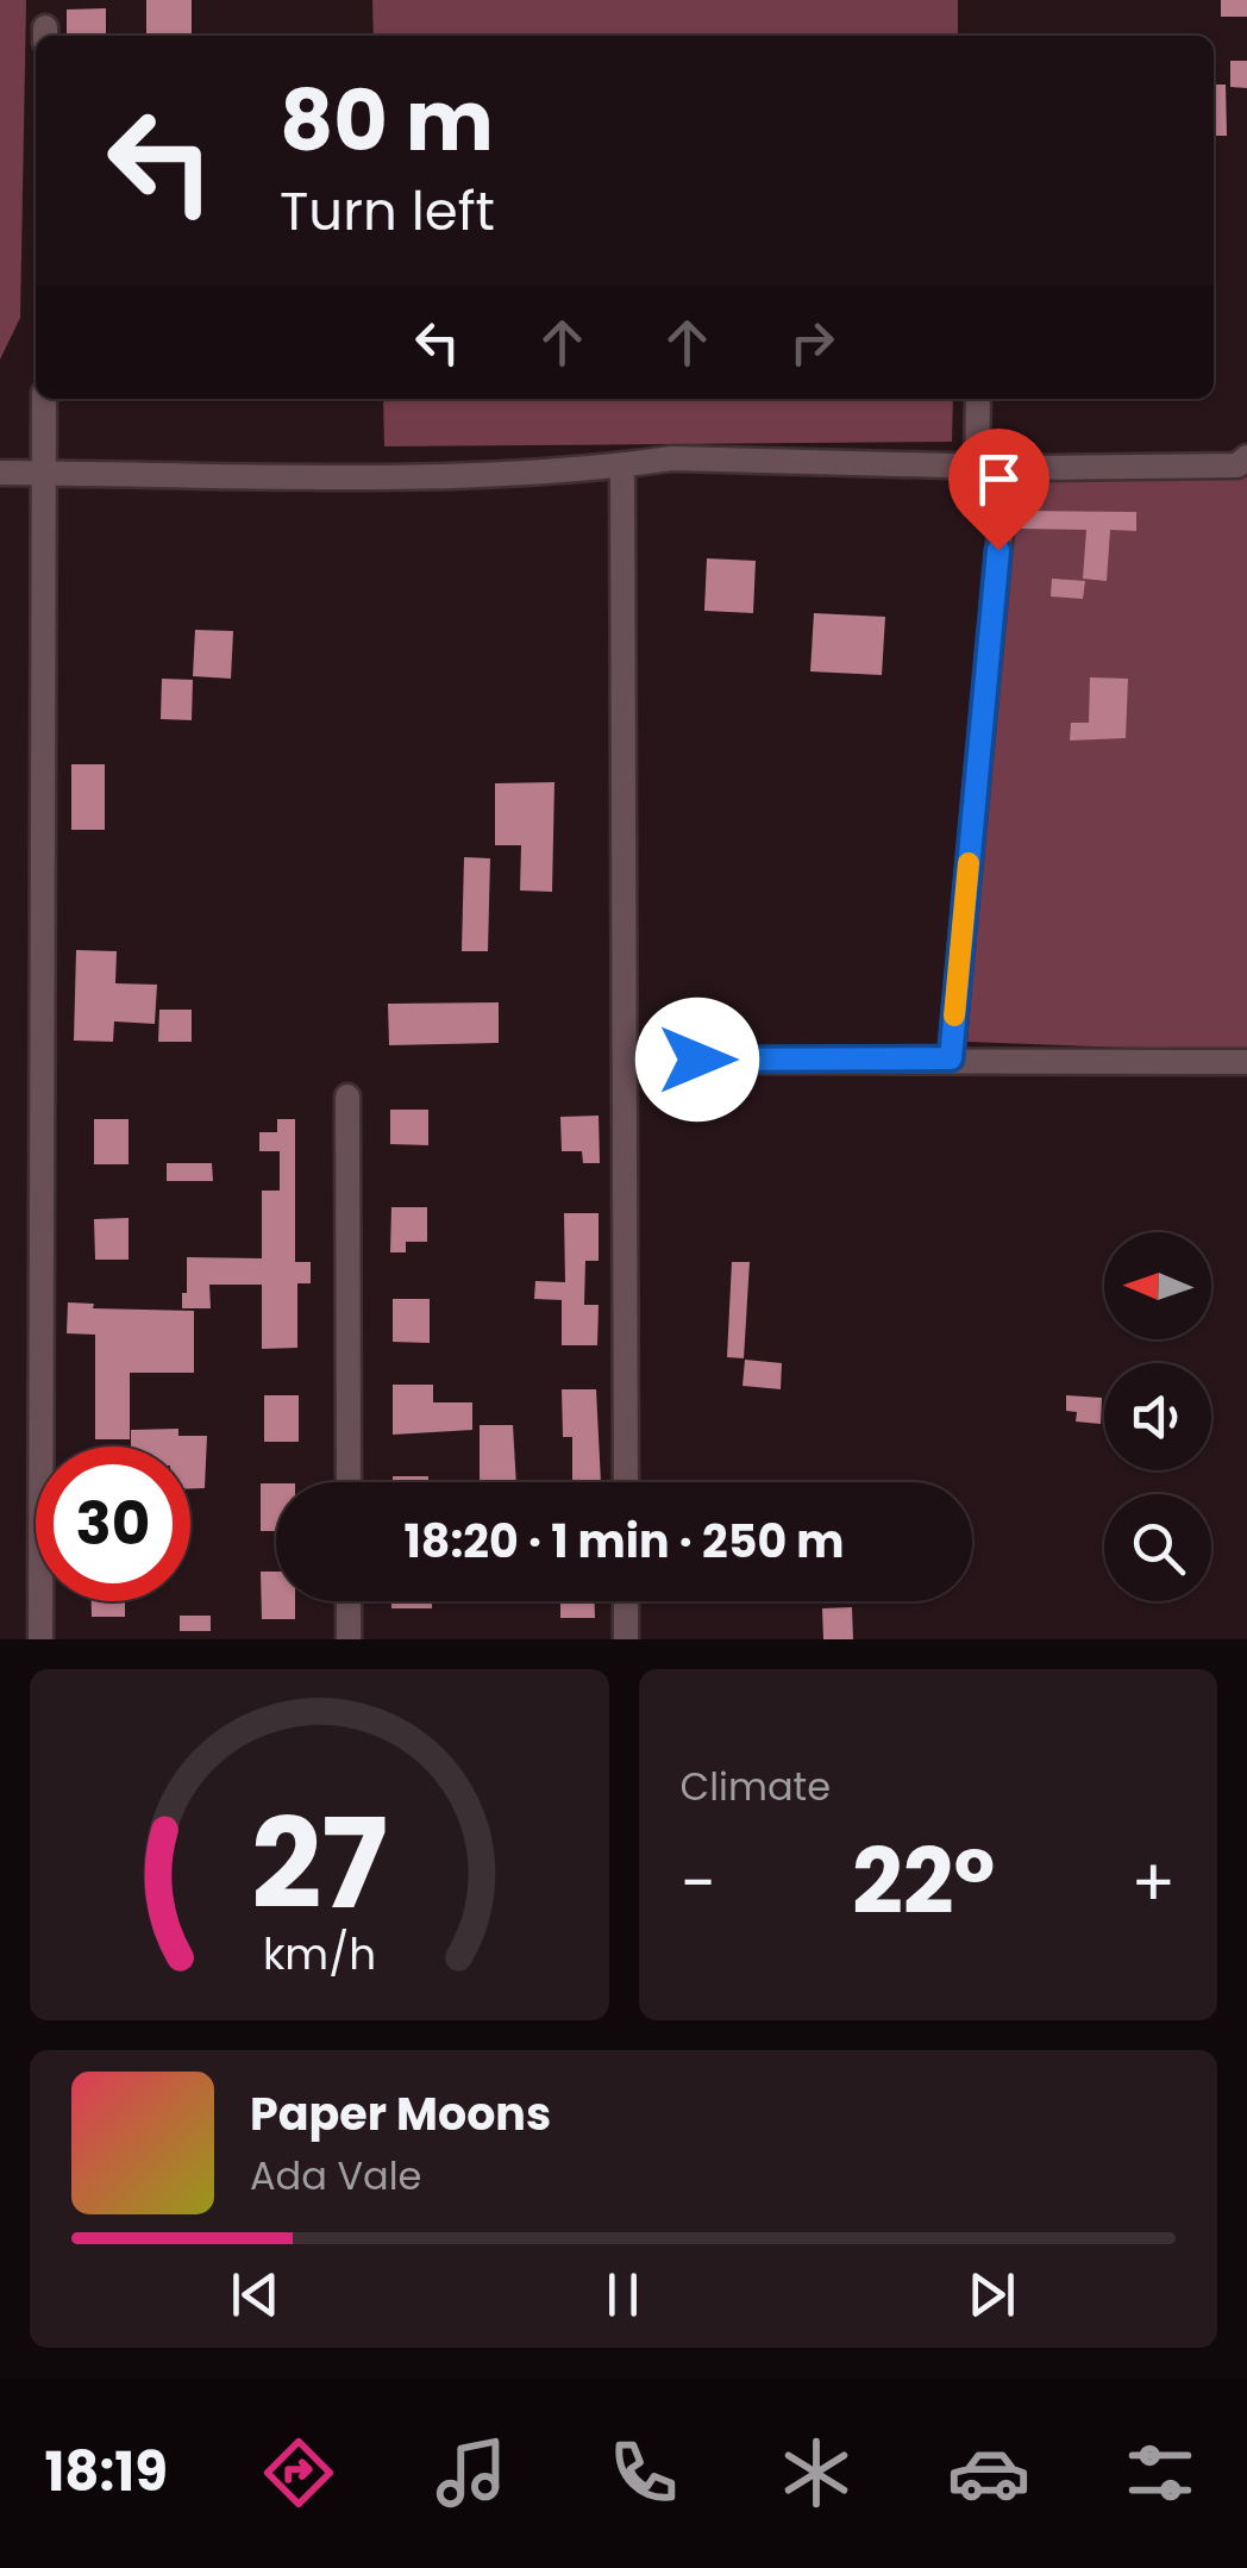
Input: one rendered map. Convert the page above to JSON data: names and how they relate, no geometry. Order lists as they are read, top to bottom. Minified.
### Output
{"north":"left","page":{"turn":["80 m","Turn left"],"limit":"30","trip":"18:20 · 1 min · 250 m","tile":"Climate","heat":["−","22°","+"],"song":["Paper Moons","Ada Vale"],"tabs":"18:19","gauge":["27","km/h"]}}
